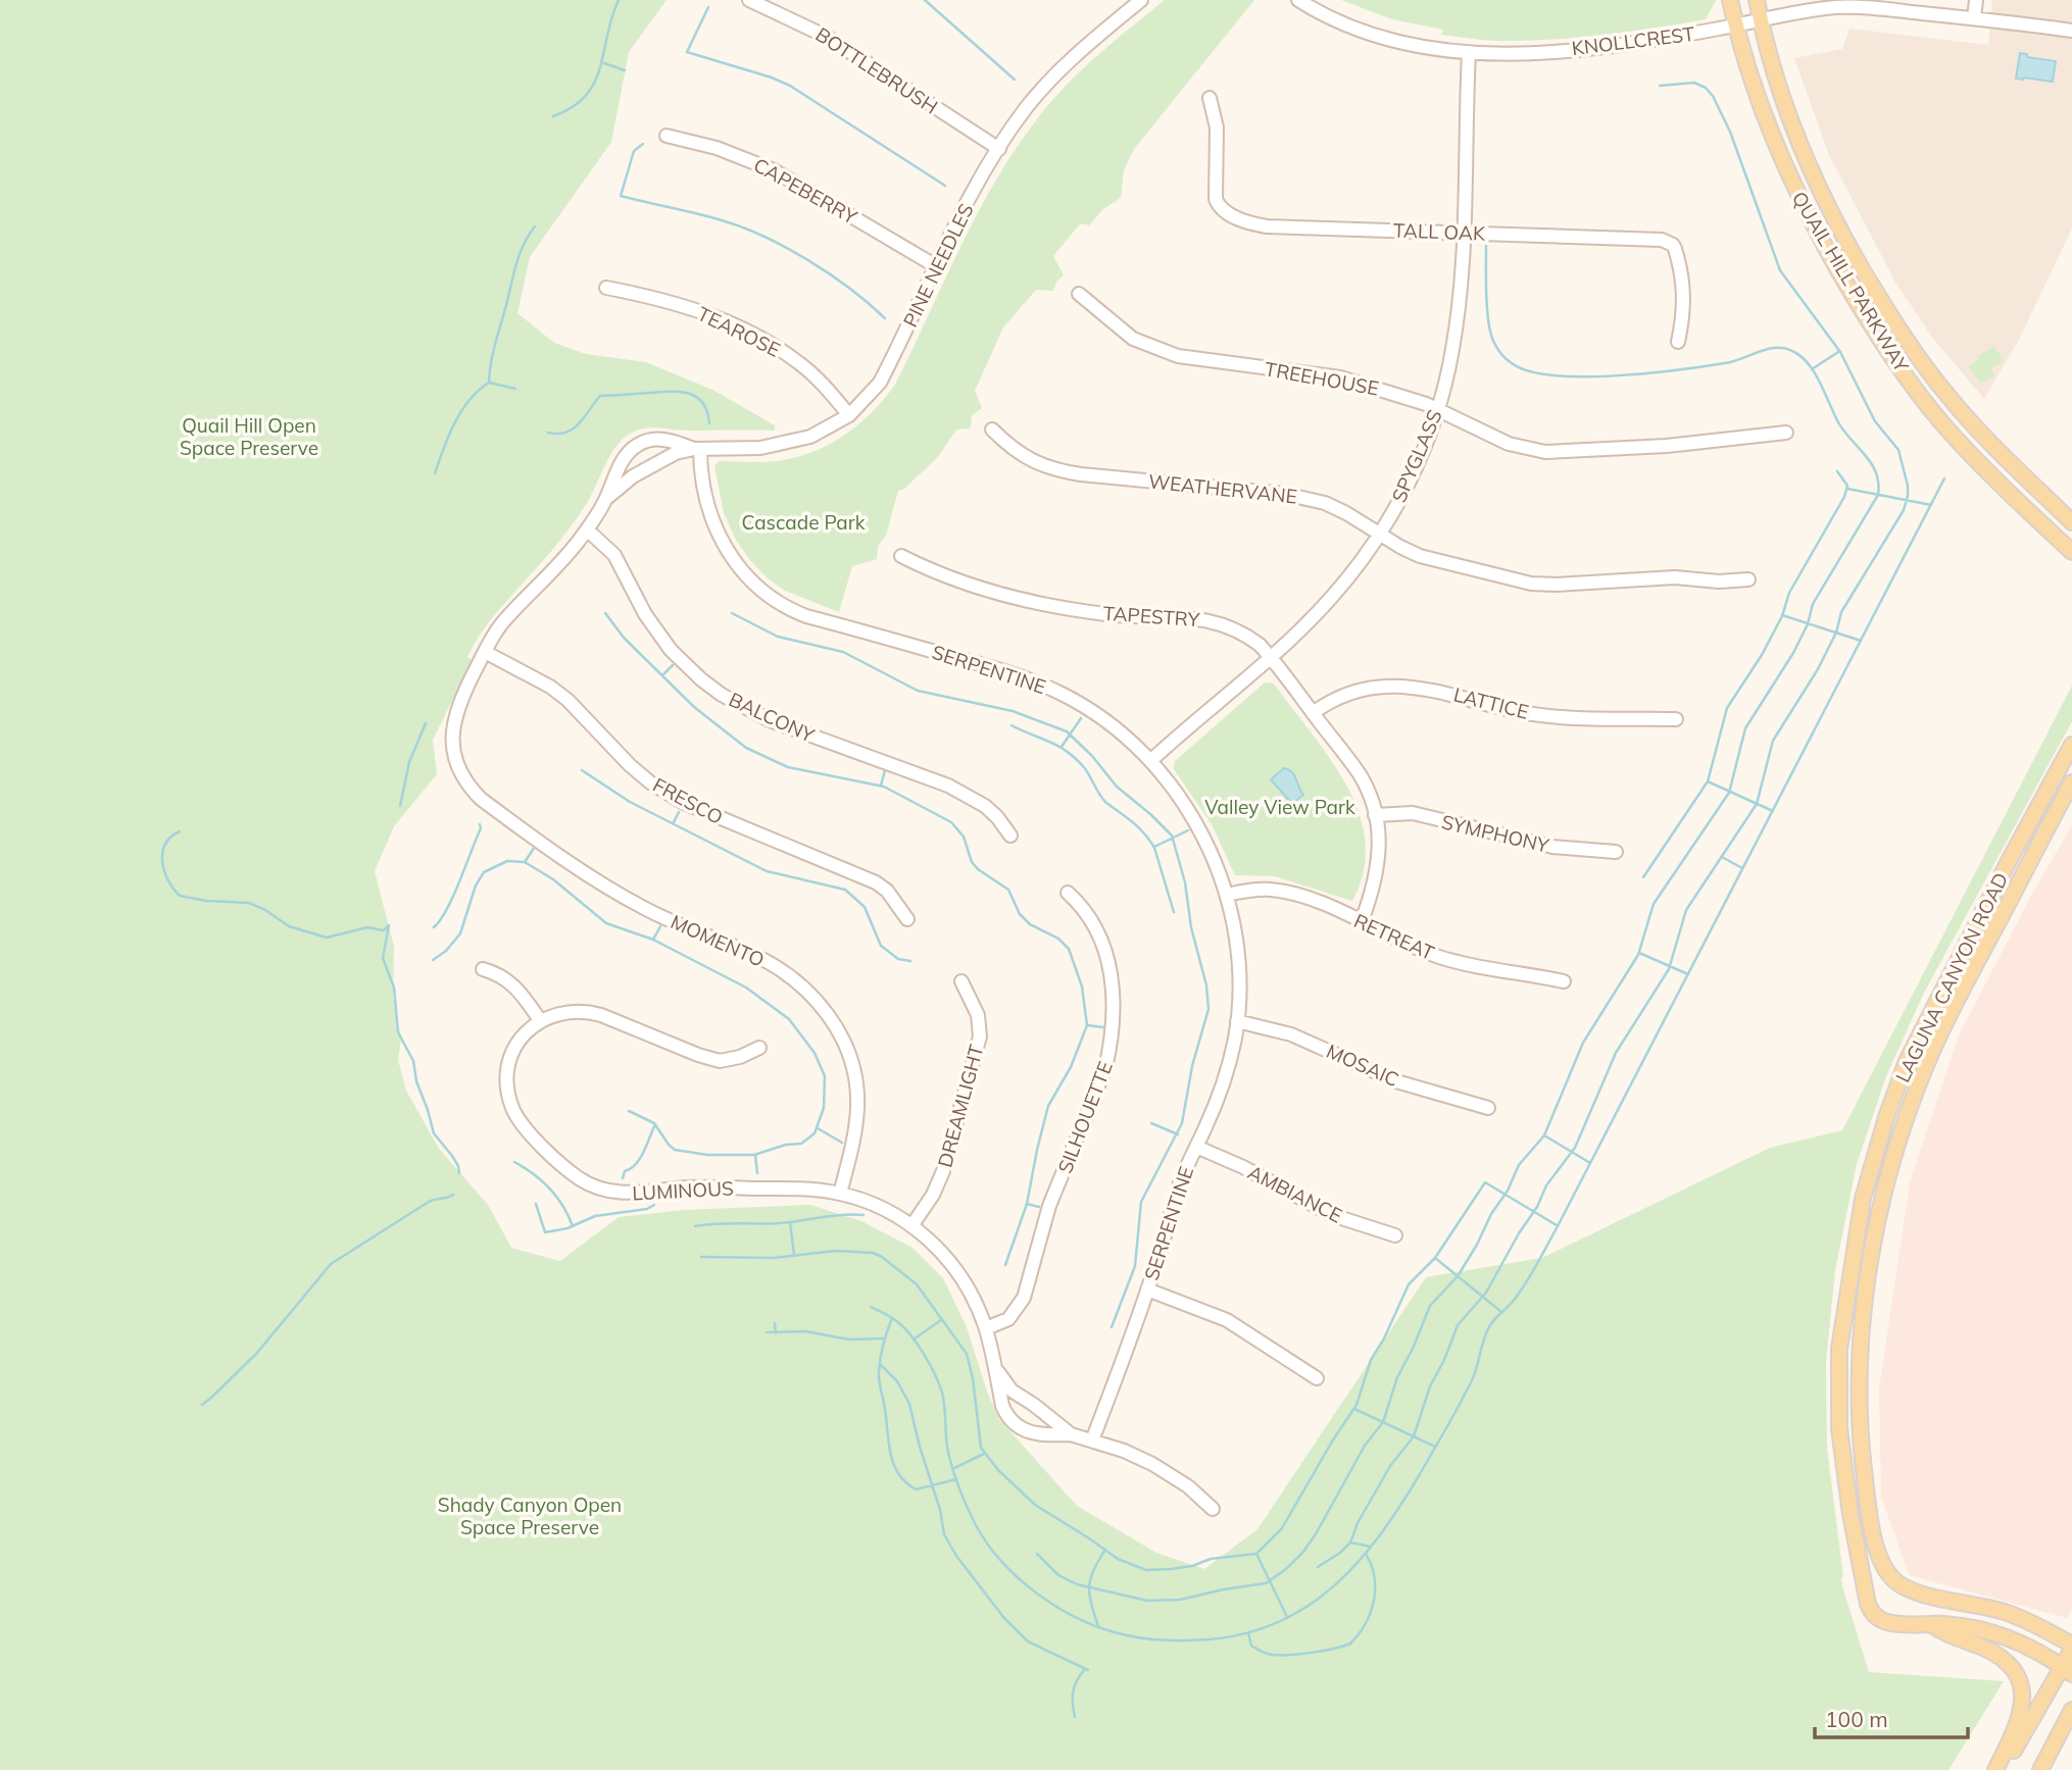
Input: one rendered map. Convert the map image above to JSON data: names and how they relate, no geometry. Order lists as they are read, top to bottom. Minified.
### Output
{"streets":{"main road":["QUAIL HILL PARKWAY","LAGUNA CANYON ROAD"],"street":["KNOLLCREST","BOTTLEBRUSH","CAPEBERRY","TALL OAK","PINE NEEDLES","TEAROSE","TREEHOUSE","SPYGLASS","WEATHERVANE","TAPESTRY","SERPENTINE","LATTICE","BALCONY","FRESCO","SYMPHONY","RETREAT","MOMENTO","MOSAIC","DREAMLIGHT","SILHOUETTE","LUMINOUS","AMBIANCE"]},"crossings":[["KNOLLCREST","QUAIL HILL PARKWAY"],["KNOLLCREST","SPYGLASS"],["BOTTLEBRUSH","PINE NEEDLES"],["CAPEBERRY","PINE NEEDLES"],["TALL OAK","SPYGLASS"],["PINE NEEDLES","TEAROSE"],["PINE NEEDLES","SERPENTINE"],["PINE NEEDLES","BALCONY"],["PINE NEEDLES","FRESCO"],["PINE NEEDLES","MOMENTO"],["TREEHOUSE","SPYGLASS"],["SPYGLASS","WEATHERVANE"],["SPYGLASS","TAPESTRY"],["SPYGLASS","SERPENTINE"],["TAPESTRY","LATTICE"],["TAPESTRY","SYMPHONY"],["TAPESTRY","RETREAT"],["SERPENTINE","RETREAT"],["SERPENTINE","MOSAIC"],["SERPENTINE","LUMINOUS"],["SERPENTINE","AMBIANCE"],["MOMENTO","LUMINOUS"],["DREAMLIGHT","LUMINOUS"],["SILHOUETTE","LUMINOUS"]],"parks":["Quail Hill Open Space Preserve","Cascade Park","Valley View Park","Shady Canyon Open Space Preserve"],"scale_bar":"100 m"}
